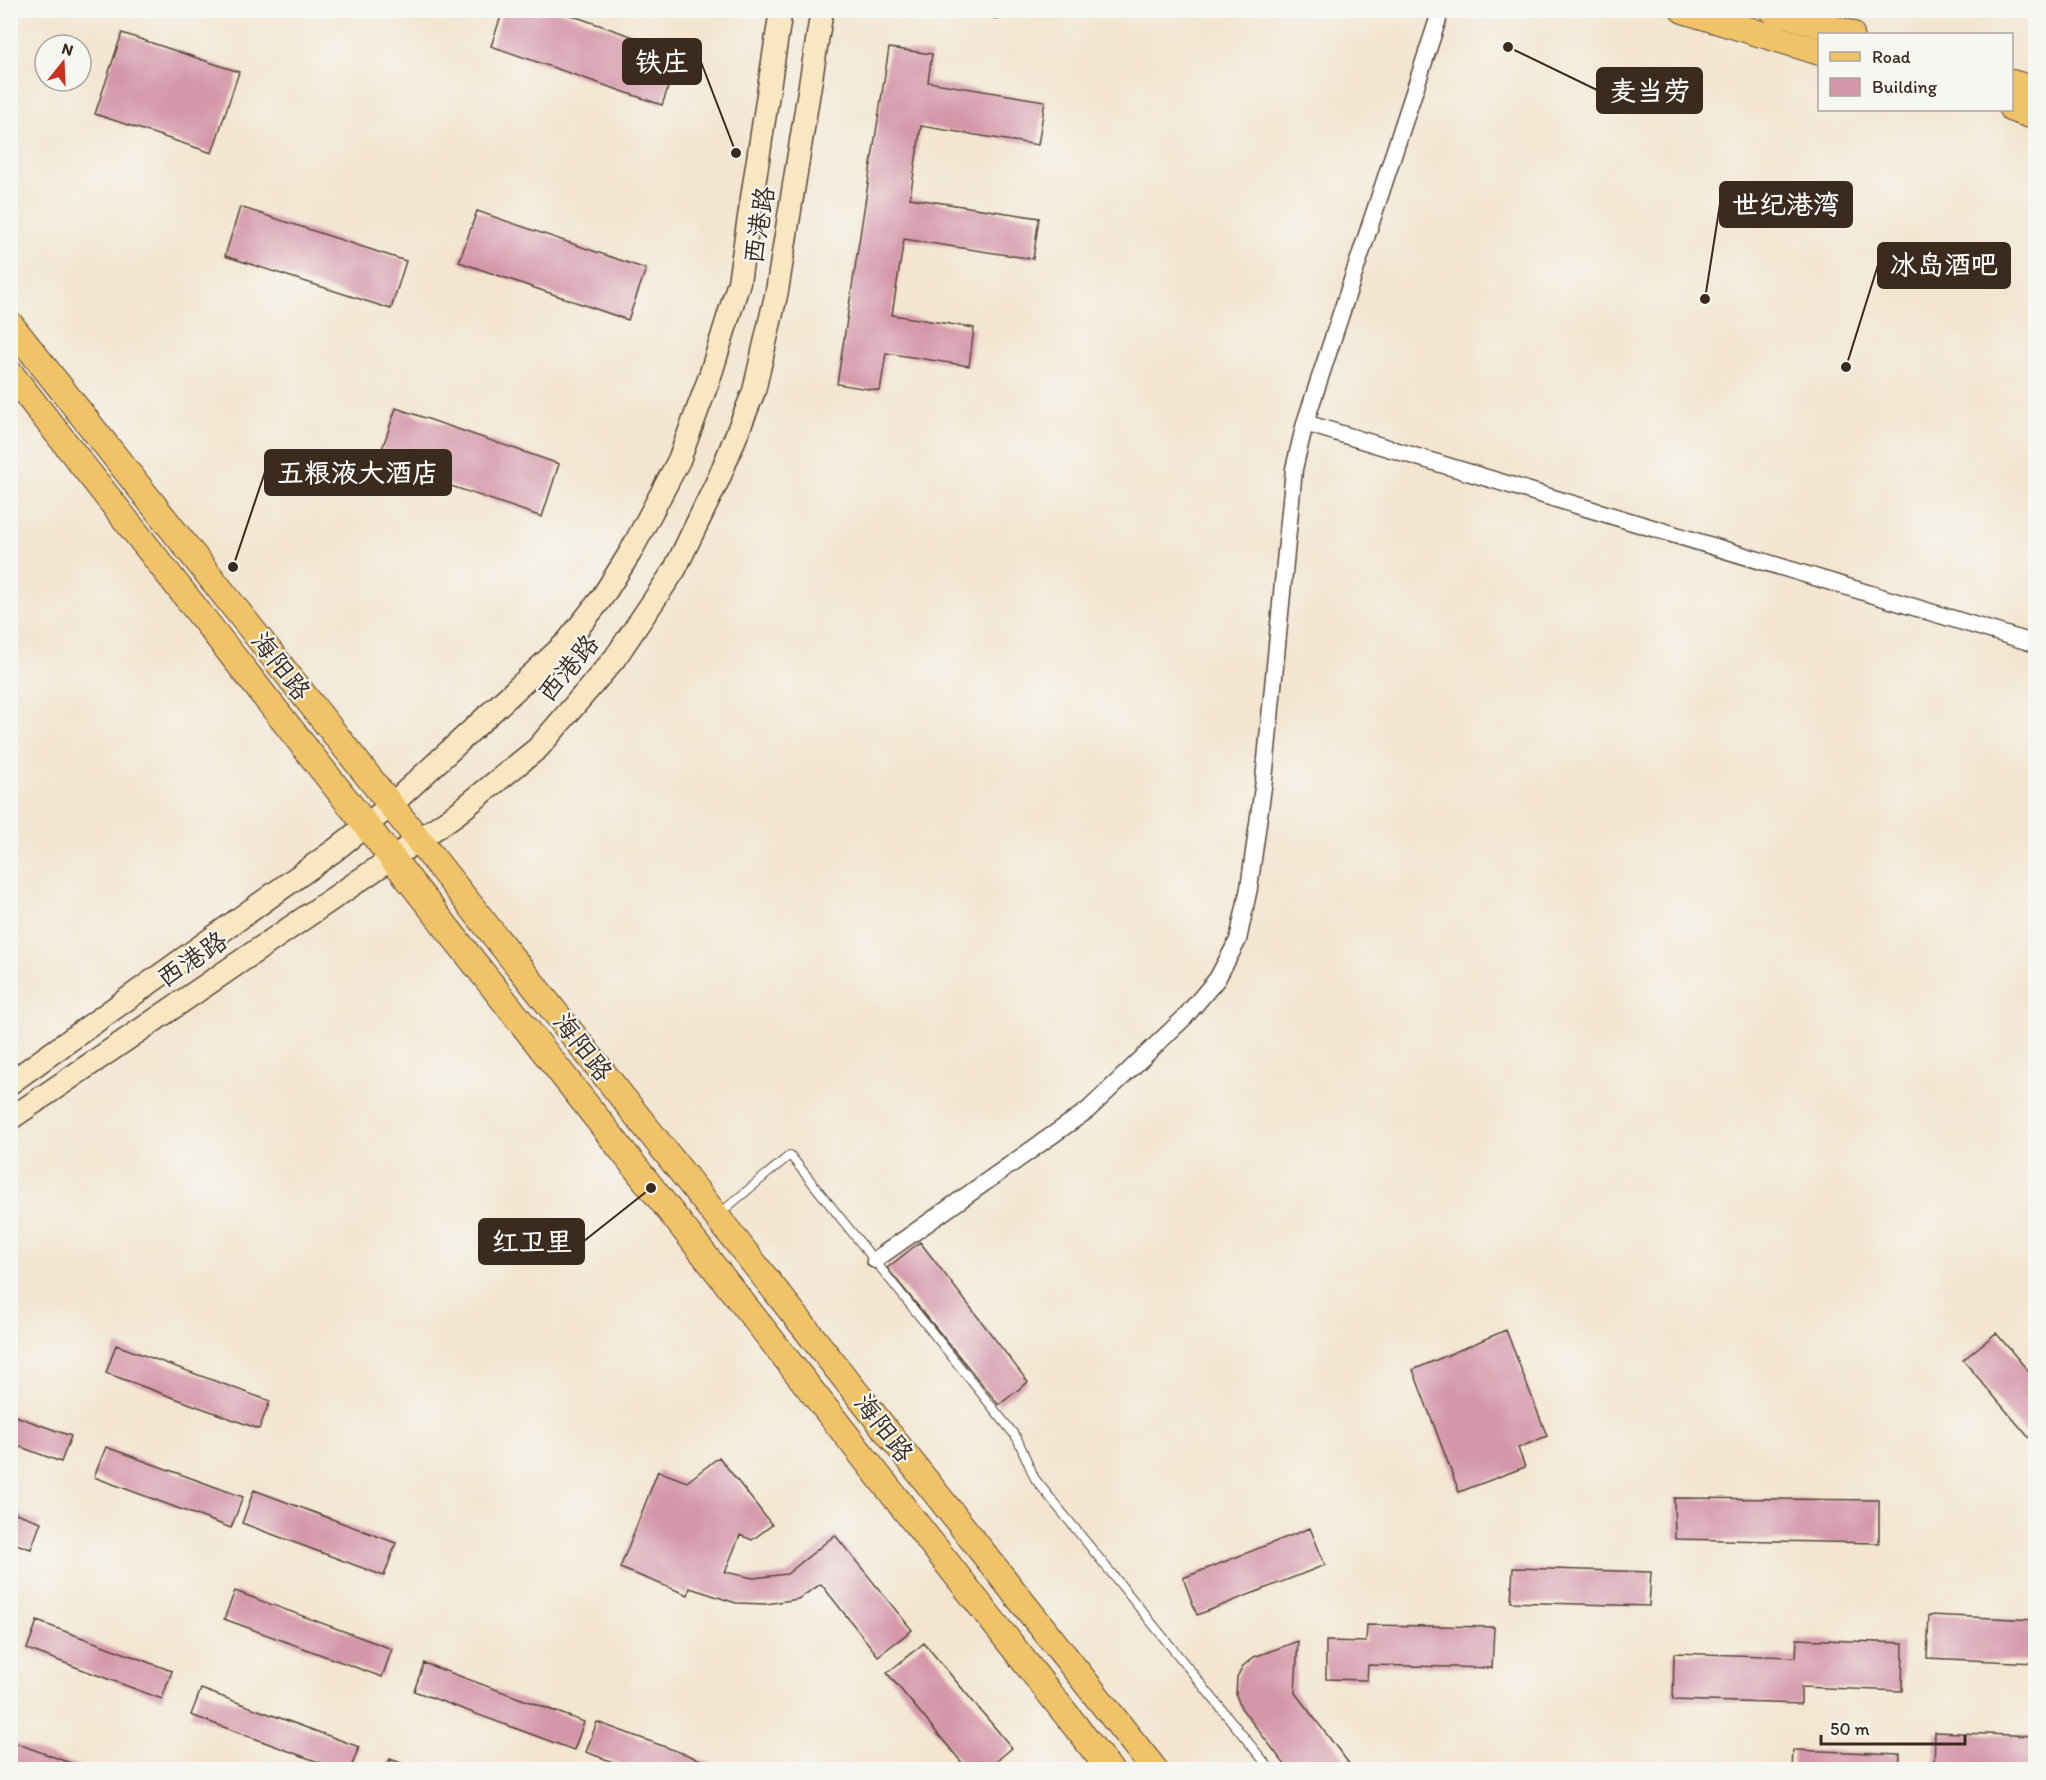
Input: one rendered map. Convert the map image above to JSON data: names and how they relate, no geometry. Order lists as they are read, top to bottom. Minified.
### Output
{"streets":{"main road":["西港路","海阳路"]},"crossings":[["西港路","海阳路"]],"places":["麦当劳","铁庄","世纪港湾","冰岛酒吧","五粮液大酒店","红卫里"],"legend":["Road","Building"],"scale_bar":"50 m","north":"top"}
